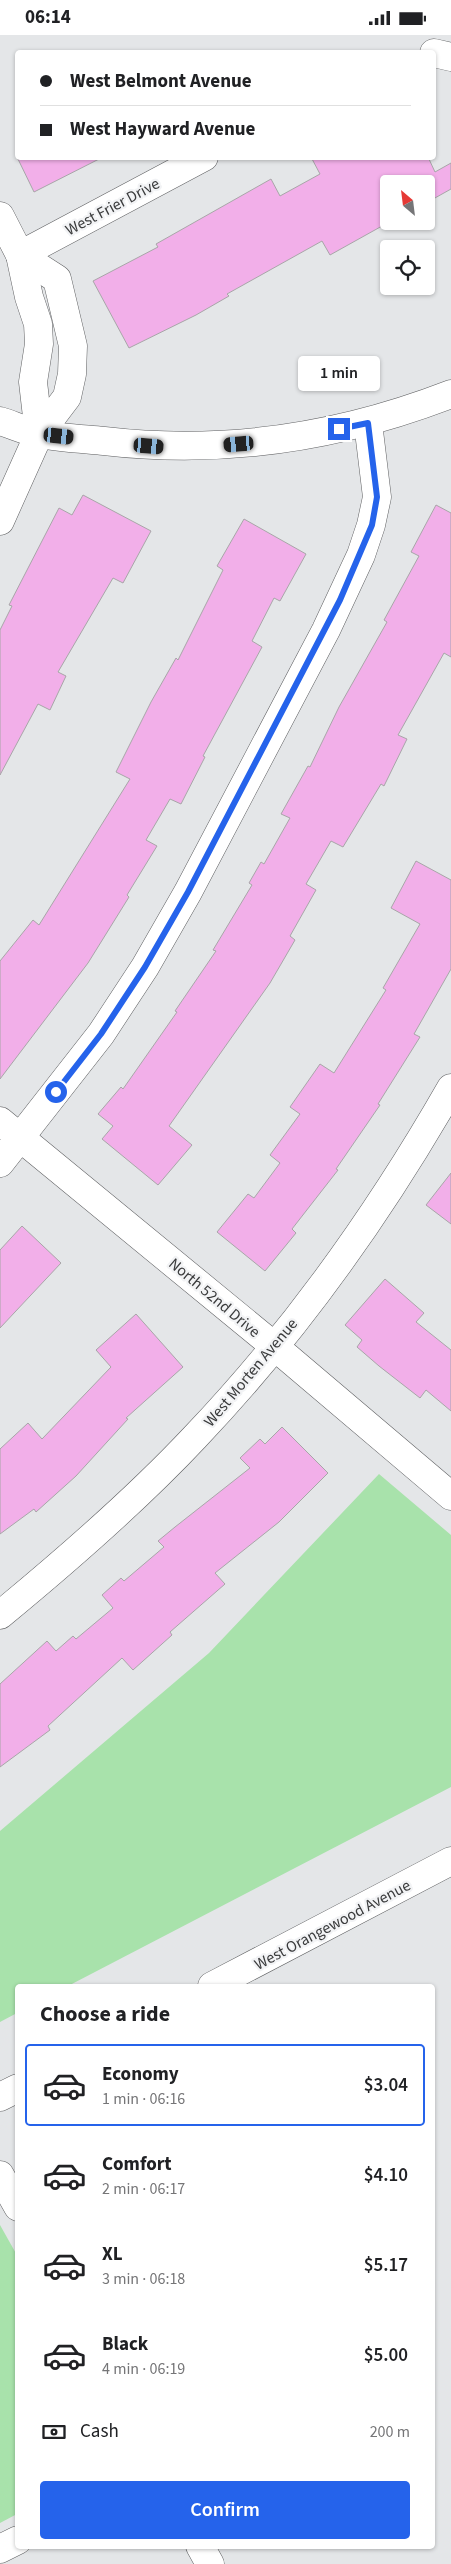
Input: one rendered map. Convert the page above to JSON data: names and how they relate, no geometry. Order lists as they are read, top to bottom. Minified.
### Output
{"streets":{"street":["West Frier Drive","North 52nd Drive","West Morten Avenue","West Orangewood Avenue"]},"crossings":[["North 52nd Drive","West Morten Avenue"]],"north":"top left","page":{"status":"06:14","banner":["West Belmont Avenue","West Hayward Avenue"],"bubble":"1 min","heading":"Choose a ride","list":[{"name":"Economy","note":"1 min · 06:16","value":"$3.04"},{"name":"Comfort","note":"2 min · 06:17","value":"$4.10"},{"name":"XL","note":"3 min · 06:18","value":"$5.17"},{"name":"Black","note":"4 min · 06:19","value":"$5.00"}],"pay":["Cash","200 m"],"buttons":"Confirm"}}
